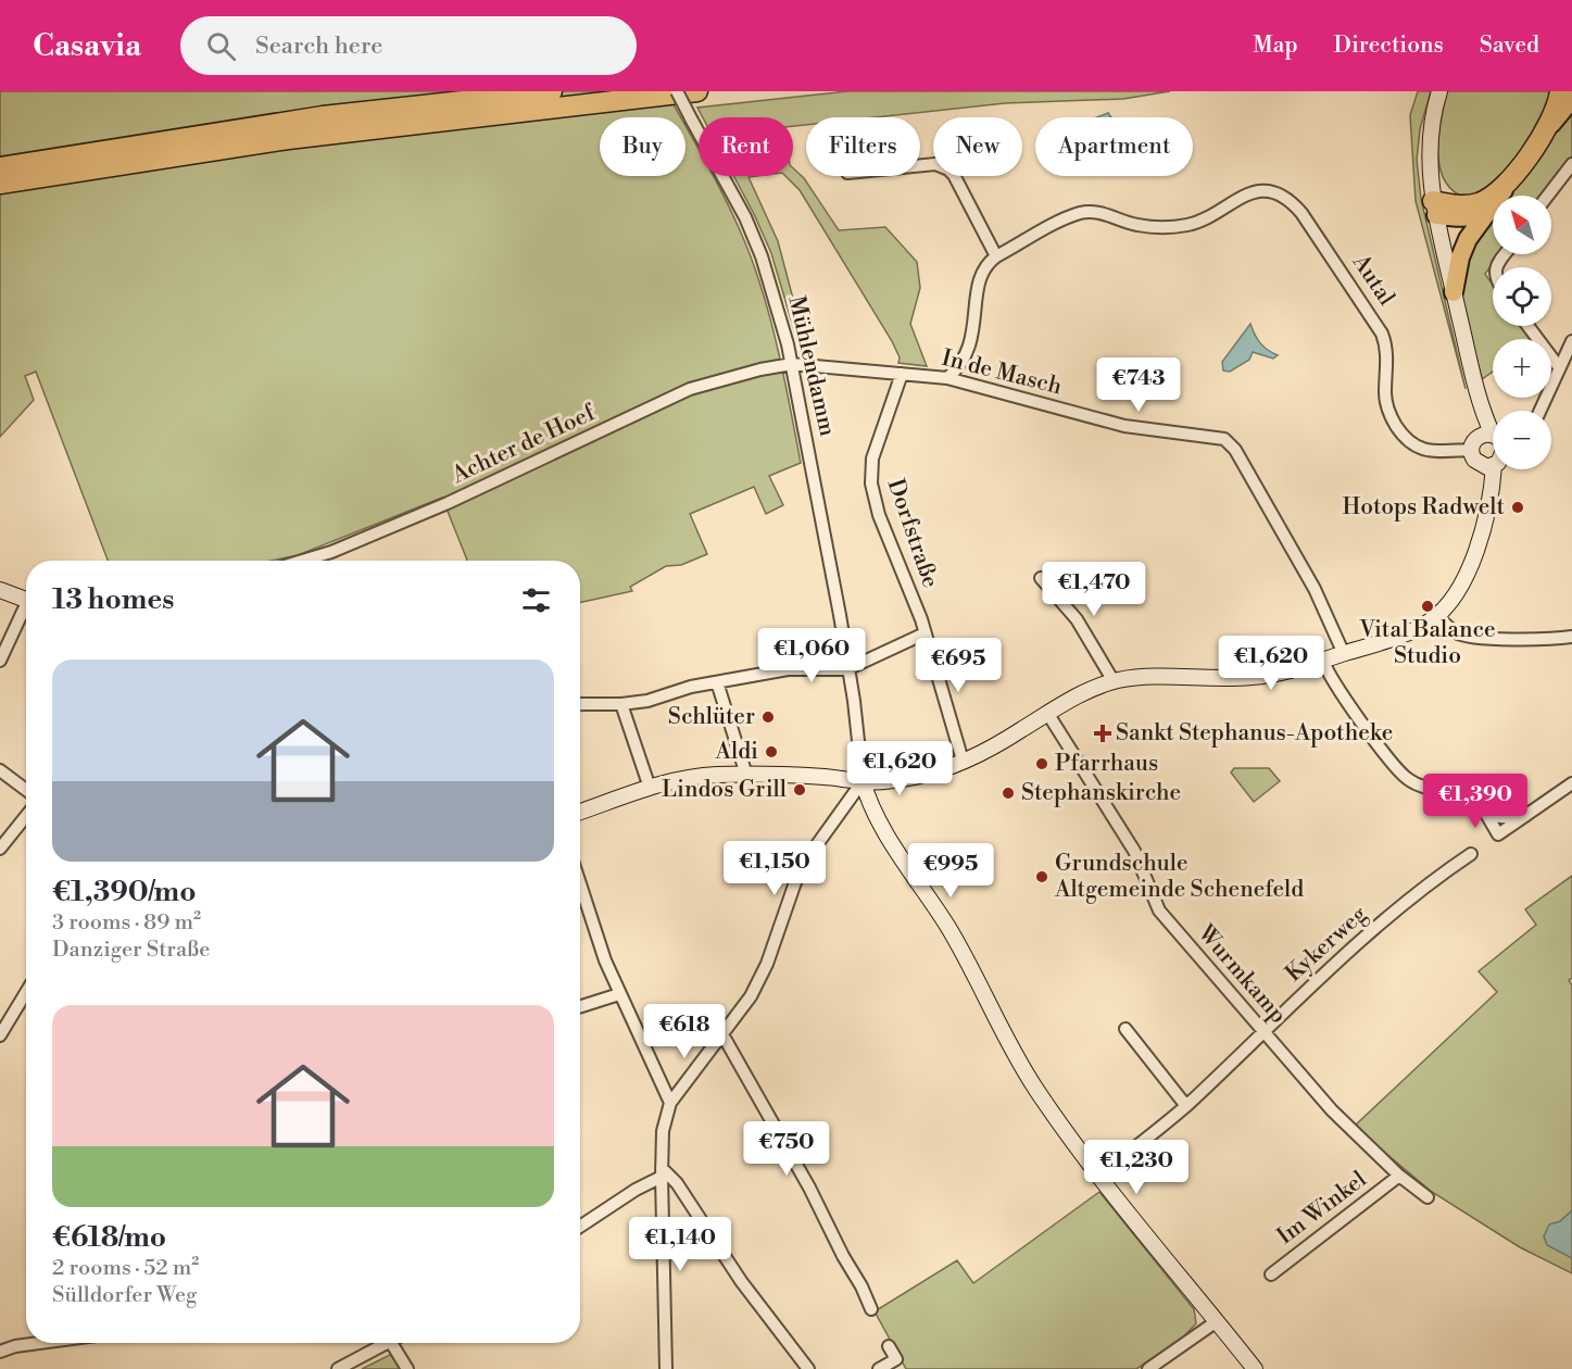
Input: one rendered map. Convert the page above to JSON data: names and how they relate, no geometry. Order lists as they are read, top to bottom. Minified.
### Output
{"streets":{"street":["Autal","Mühlendamm","In de Masch","Achter de Hoef","Dorfstraße","Kykerweg","Wurmkamp","Im Winkel"]},"crossings":[["Mühlendamm","In de Masch"],["Mühlendamm","Achter de Hoef"],["In de Masch","Achter de Hoef"],["In de Masch","Dorfstraße"],["Kykerweg","Wurmkamp"],["Wurmkamp","Im Winkel"]],"places":{"other":["Hotops Radwelt","Vital Balance Studio","Schlüter","Aldi","Pfarrhaus","Lindos Grill","Stephanskirche","Grundschule Altgemeinde Schenefeld"],"health":["Sankt Stephanus-Apotheke"]},"north":"top left","page":{"header":"Casavia","search":"Search here","nav":["Map","Directions","Saved"],"chip":["Buy","Rent","Filters","New","Apartment"],"map_buttons":["+","−"],"price":["€743","€1,470","€1,060","€1,620","€695","€1,620","€1,390","€1,150","€995","€618","€750","€1,230","€1,140"],"heading":"13 homes","list":[{"name":"€1,390/mo","note":"3 rooms · 89 m² · Danziger Straße"},{"name":"€618/mo","note":"2 rooms · 52 m² · Sülldorfer Weg"}]}}
